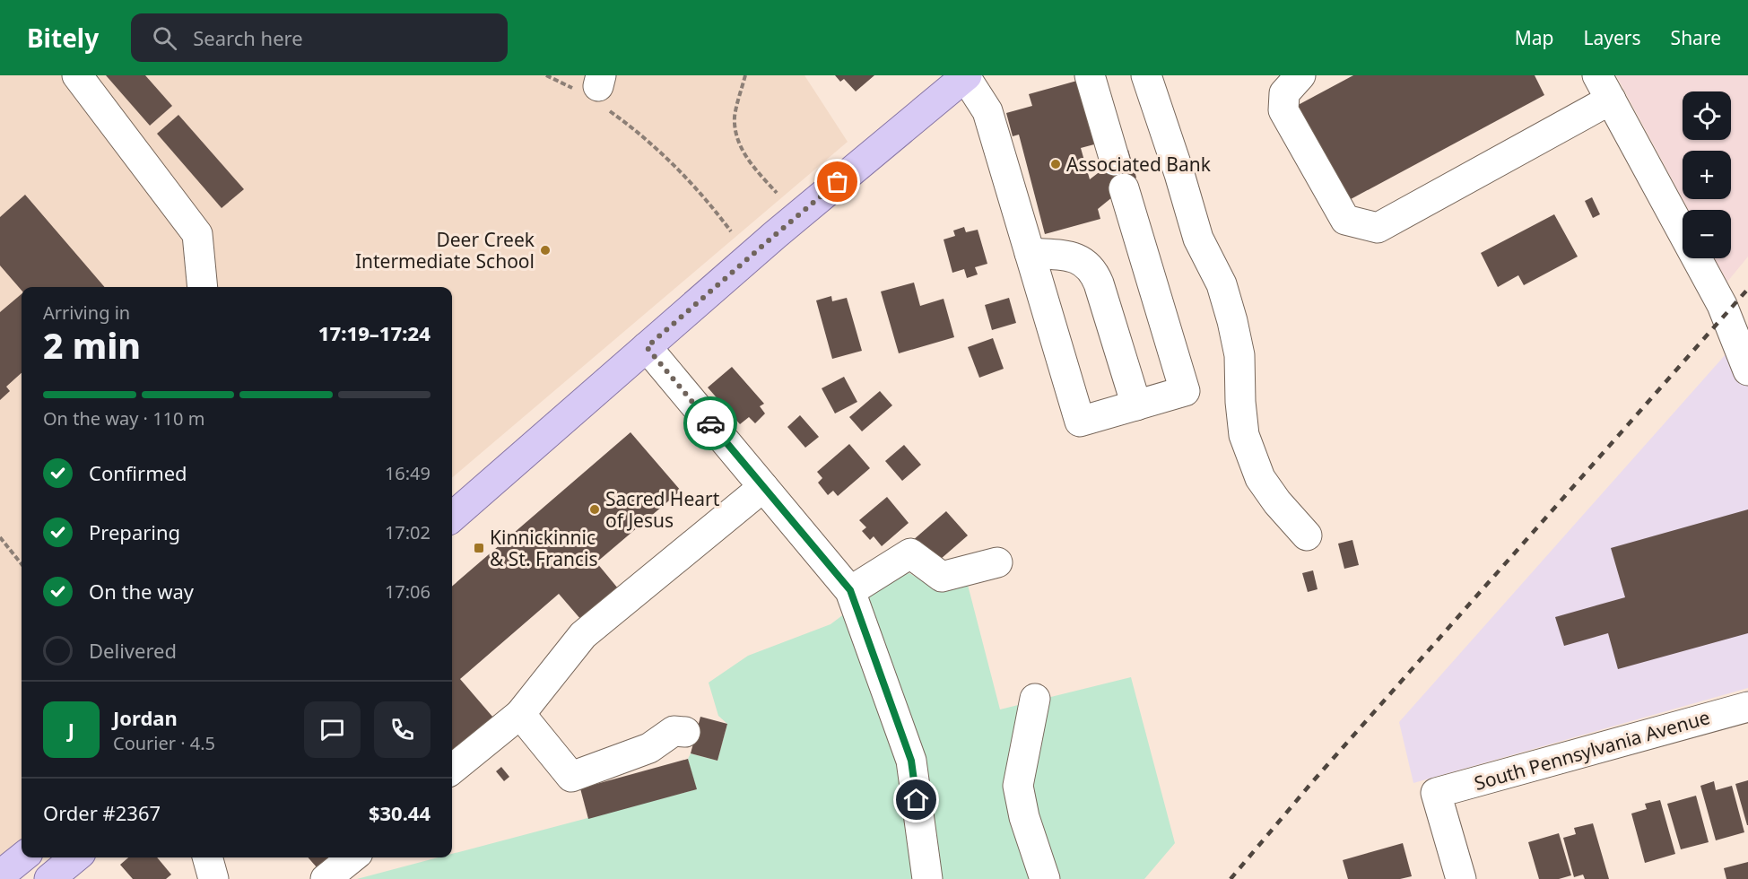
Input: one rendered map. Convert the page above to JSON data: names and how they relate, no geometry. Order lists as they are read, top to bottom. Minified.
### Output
{"streets":{"street":["South Pennsylvania Avenue"]},"places":{"other":["Associated Bank","Deer Creek Intermediate School","Sacred Heart of Jesus"],"transit":["Kinnickinnic & St. Francis"]},"page":{"header":"Bitely","search":"Search here","nav":["Map","Layers","Share"],"map_buttons":["+","−"],"heading":["2 min","Arriving in","17:19–17:24"],"panel":["Jordan","Courier · 4.5","Order #2367","$30.44"],"bar":"On the way · 110 m","list":[["Confirmed","16:49"],["Preparing","17:02"],["On the way","17:06"],"Delivered"],"round":"J"}}
